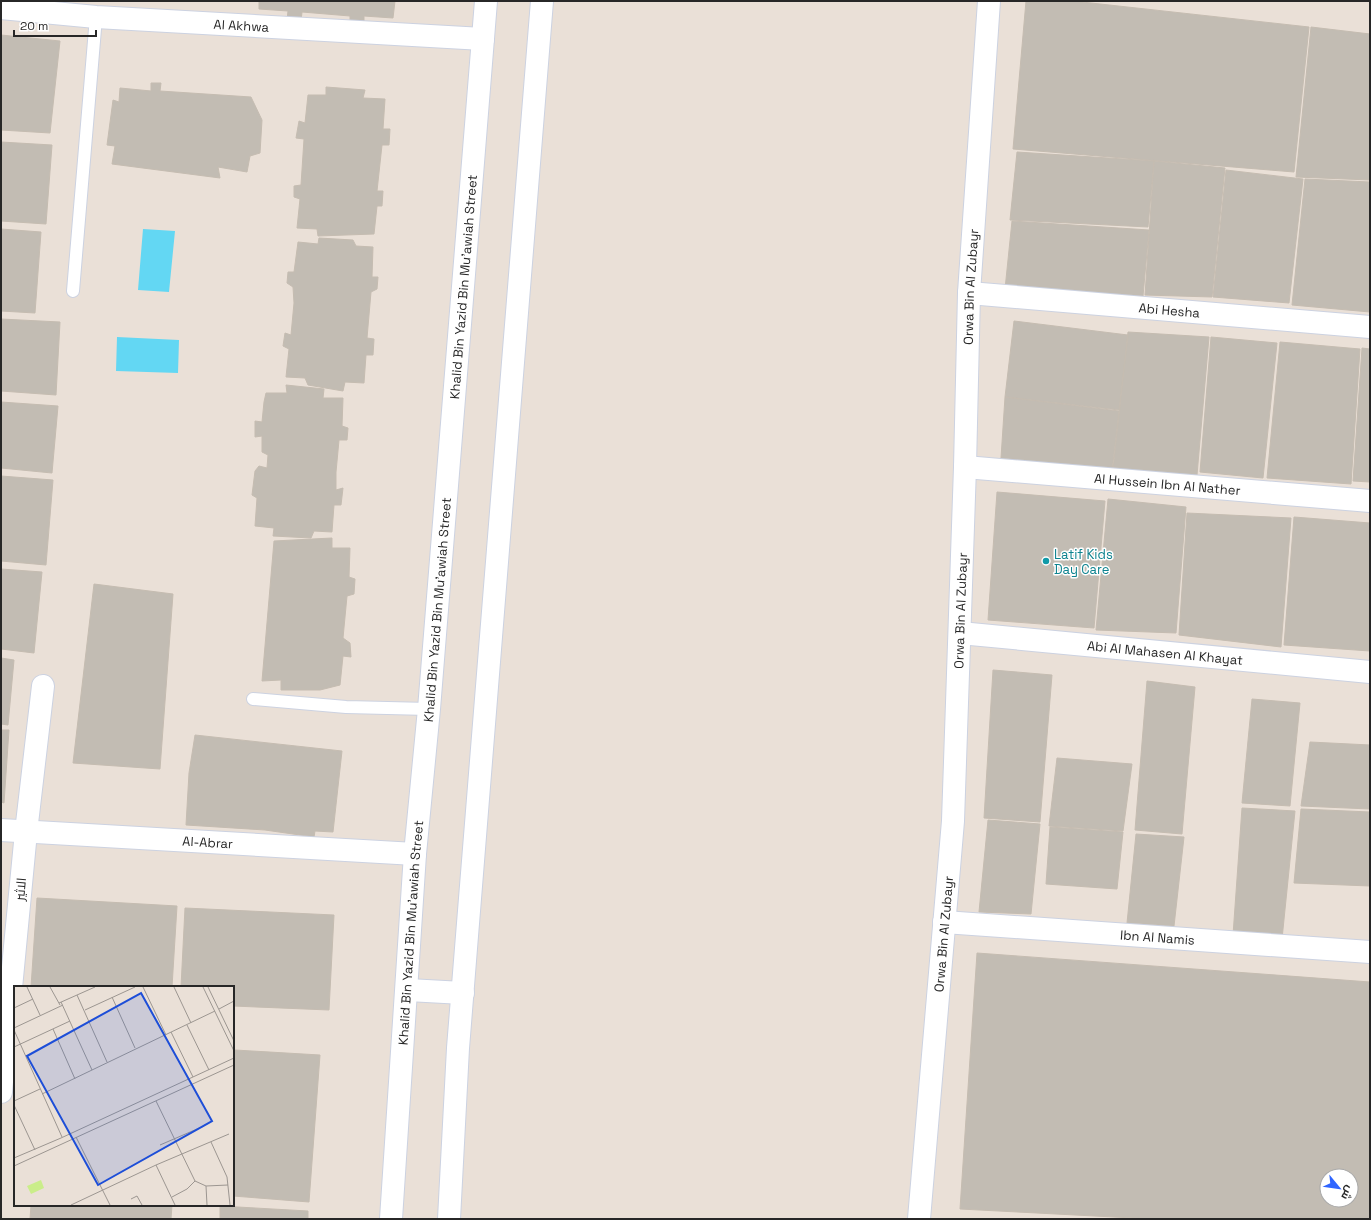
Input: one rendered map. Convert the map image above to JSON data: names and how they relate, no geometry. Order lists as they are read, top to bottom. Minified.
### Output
{"streets":{"street":["Al Akhwa","Khalid Bin Yazid Bin Mu'awiah Street","Orwa Bin Al Zubayr","Abi Hesha","Al Hussein Ibn Al Nather","Abi Al Mahasen Al Khayat","Al-Abrar","الاثير","Ibn Al Namis"]},"crossings":[["Al Akhwa","Khalid Bin Yazid Bin Mu'awiah Street"],["Khalid Bin Yazid Bin Mu'awiah Street","Al-Abrar"],["Orwa Bin Al Zubayr","Abi Hesha"],["Orwa Bin Al Zubayr","Al Hussein Ibn Al Nather"],["Orwa Bin Al Zubayr","Abi Al Mahasen Al Khayat"],["Orwa Bin Al Zubayr","Ibn Al Namis"],["Al-Abrar","الاثير"]],"places":["Latif Kids Day Care"],"scale_bar":"20 m","north":"bottom right"}
